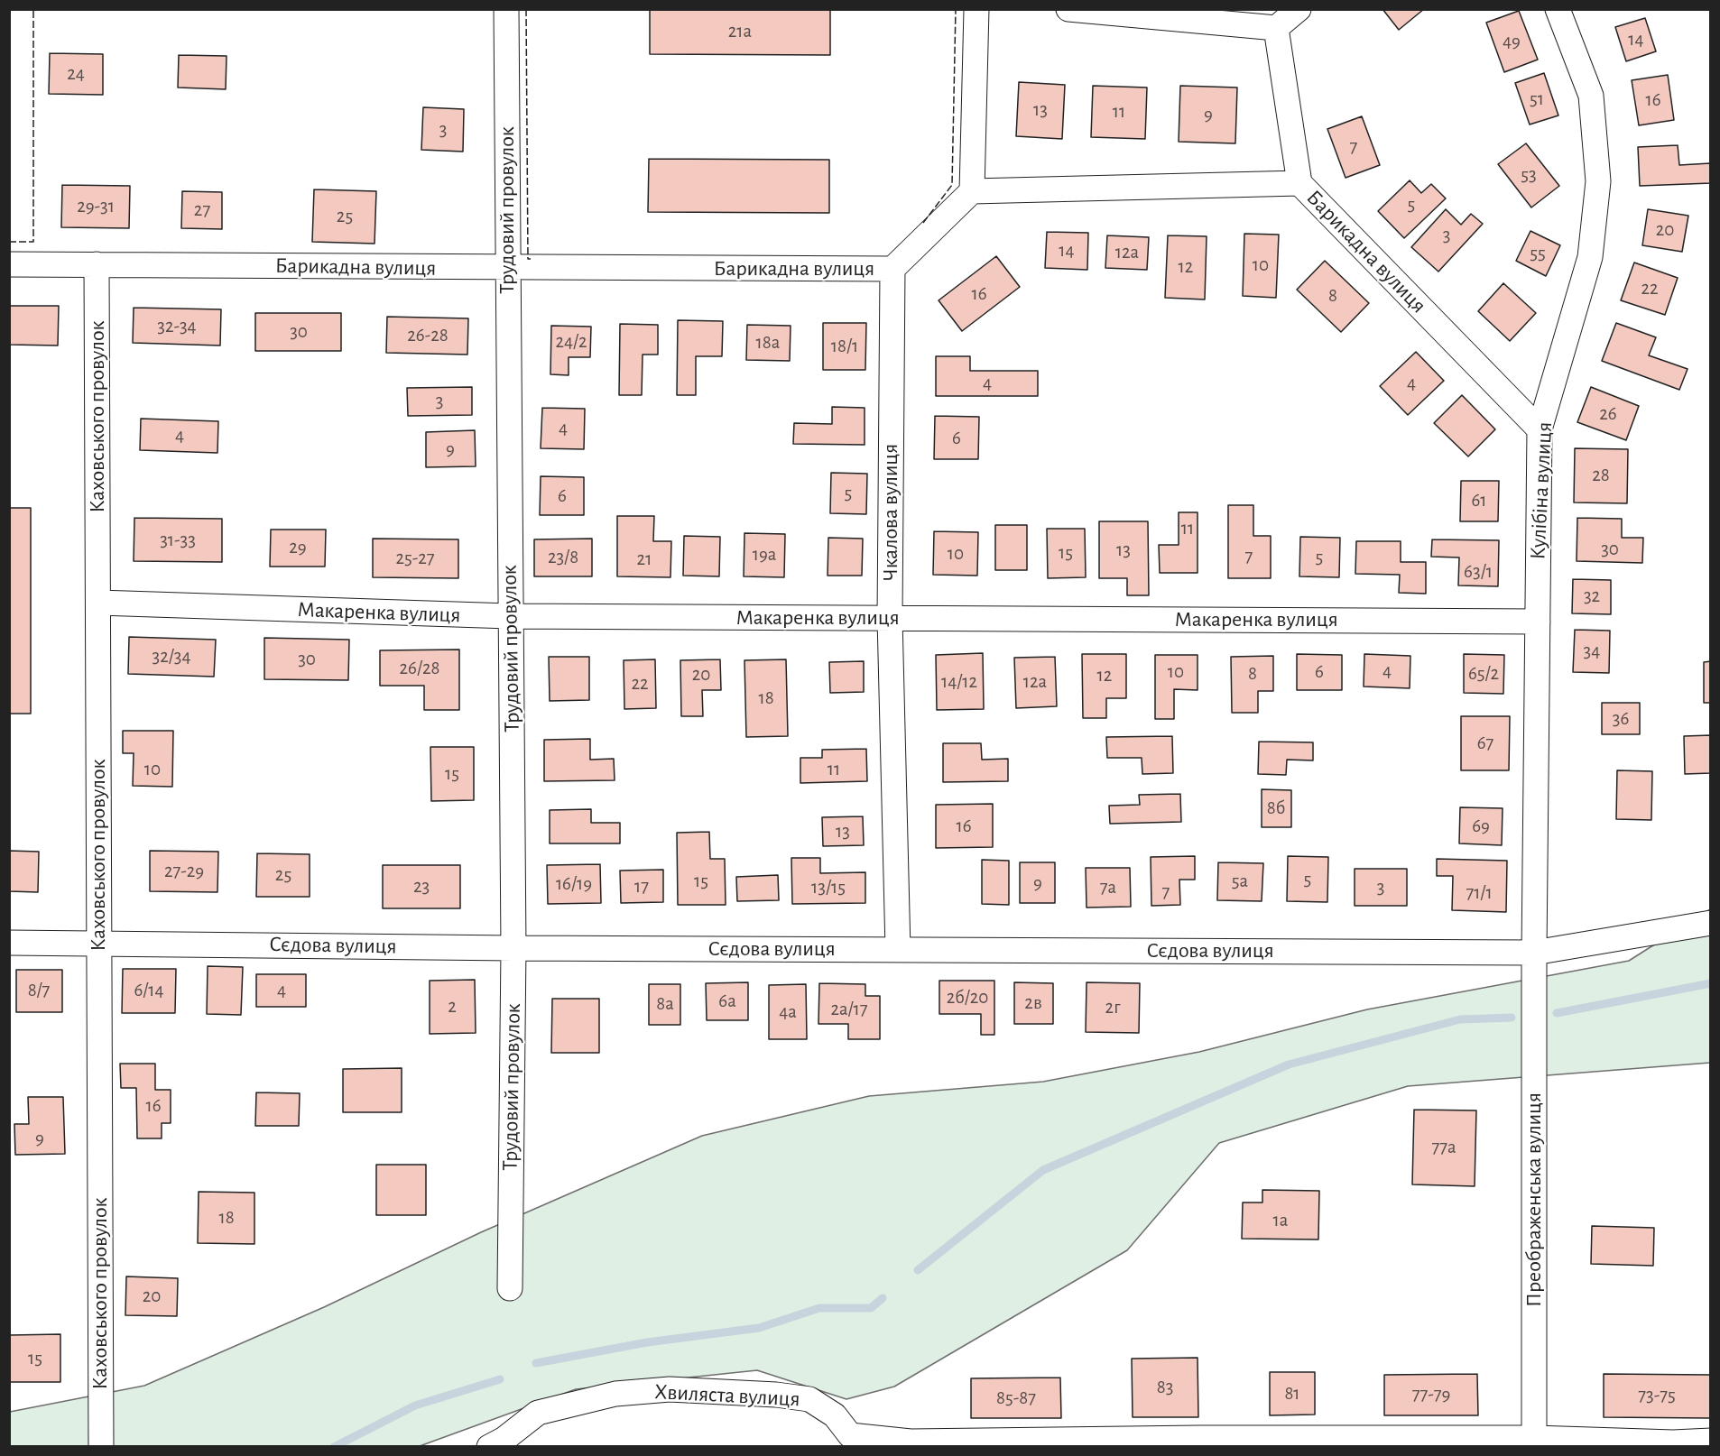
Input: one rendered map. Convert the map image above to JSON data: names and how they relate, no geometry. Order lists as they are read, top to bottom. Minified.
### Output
{"streets":{"street":["Трудовий провулок","Барикадна вулиця","Каховського провулок","Кулібіна вулиця","Чкалова вулиця","Макаренка вулиця","Сєдова вулиця","Преображенська вулиця","Хвиляста вулиця"]},"crossings":[["Трудовий провулок","Барикадна вулиця"],["Трудовий провулок","Макаренка вулиця"],["Трудовий провулок","Сєдова вулиця"],["Барикадна вулиця","Каховського провулок"],["Барикадна вулиця","Кулібіна вулиця"],["Барикадна вулиця","Чкалова вулиця"],["Каховського провулок","Макаренка вулиця"],["Каховського провулок","Сєдова вулиця"],["Кулібіна вулиця","Макаренка вулиця"],["Кулібіна вулиця","Сєдова вулиця"],["Кулібіна вулиця","Преображенська вулиця"],["Чкалова вулиця","Макаренка вулиця"],["Чкалова вулиця","Сєдова вулиця"],["Сєдова вулиця","Преображенська вулиця"],["Преображенська вулиця","Хвиляста вулиця"]],"house_numbers":["21а","14","49","24","51","16","13","11","9","3","7","53","5","29-31","27","25","20","3","14","12а","55","10","12","22","16","8","32-34","30","26-28","24/2","18а","18/1","4","4","3","26","4","4","6","9","28","5","6","61","11","31-33","29","30","13","15","10","19а","7","23/8","5","25-27","21","63/1","32","34","32/34","30","26/28","4","10","6","8","65/2","20","12","14/12","12а","22","18","36","67","10","11","15","8б","16","69","13","27-29","25","5","15","5а","9","16/19","23","17","13/15","7а","3","7","71/1","8/7","6/14","4","2б/20","6а","2в","8а","2","2г","2а/17","4а","16","9","77а","18","1а","20","15","83","81","77-79","73-75","85-87"]}
